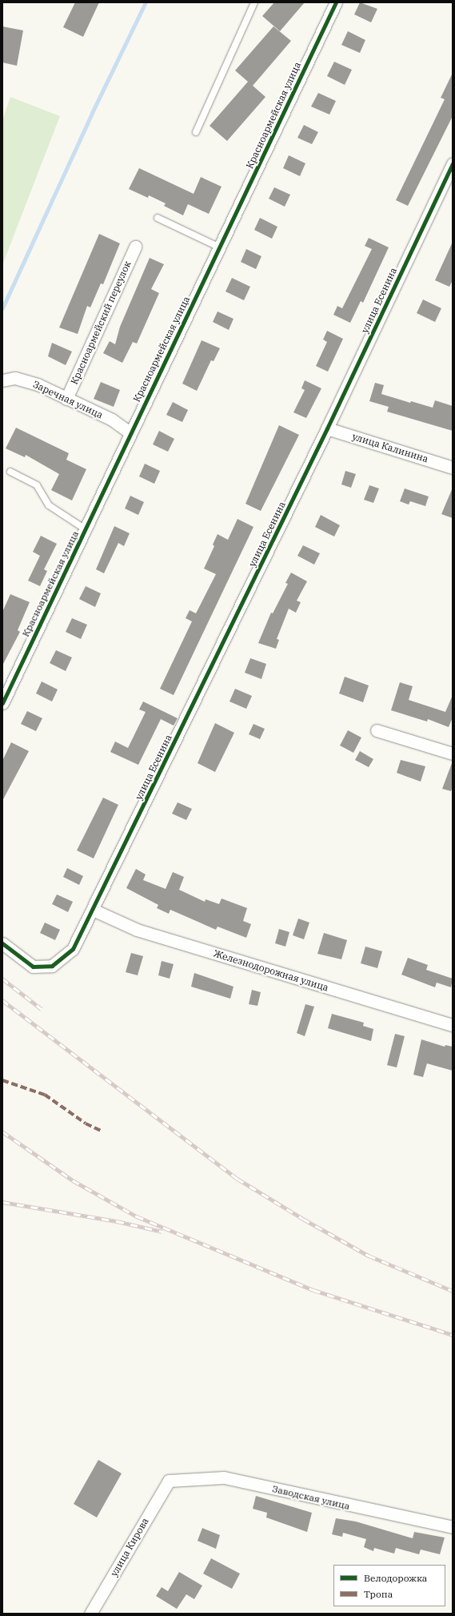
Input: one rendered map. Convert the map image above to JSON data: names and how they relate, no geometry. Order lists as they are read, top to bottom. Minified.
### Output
{"streets":{"street":["Красноармейская улица","улица Есенина","Красноармейский переулок","Заречная улица","улица Калинина","Железнодорожная улица","Заводская улица","улица Кирова"]},"crossings":[["Красноармейская улица","Заречная улица"],["улица Есенина","улица Калинина"],["улица Есенина","Железнодорожная улица"],["Красноармейский переулок","Заречная улица"],["Заводская улица","улица Кирова"]],"legend":["Велодорожка","Тропа"]}
